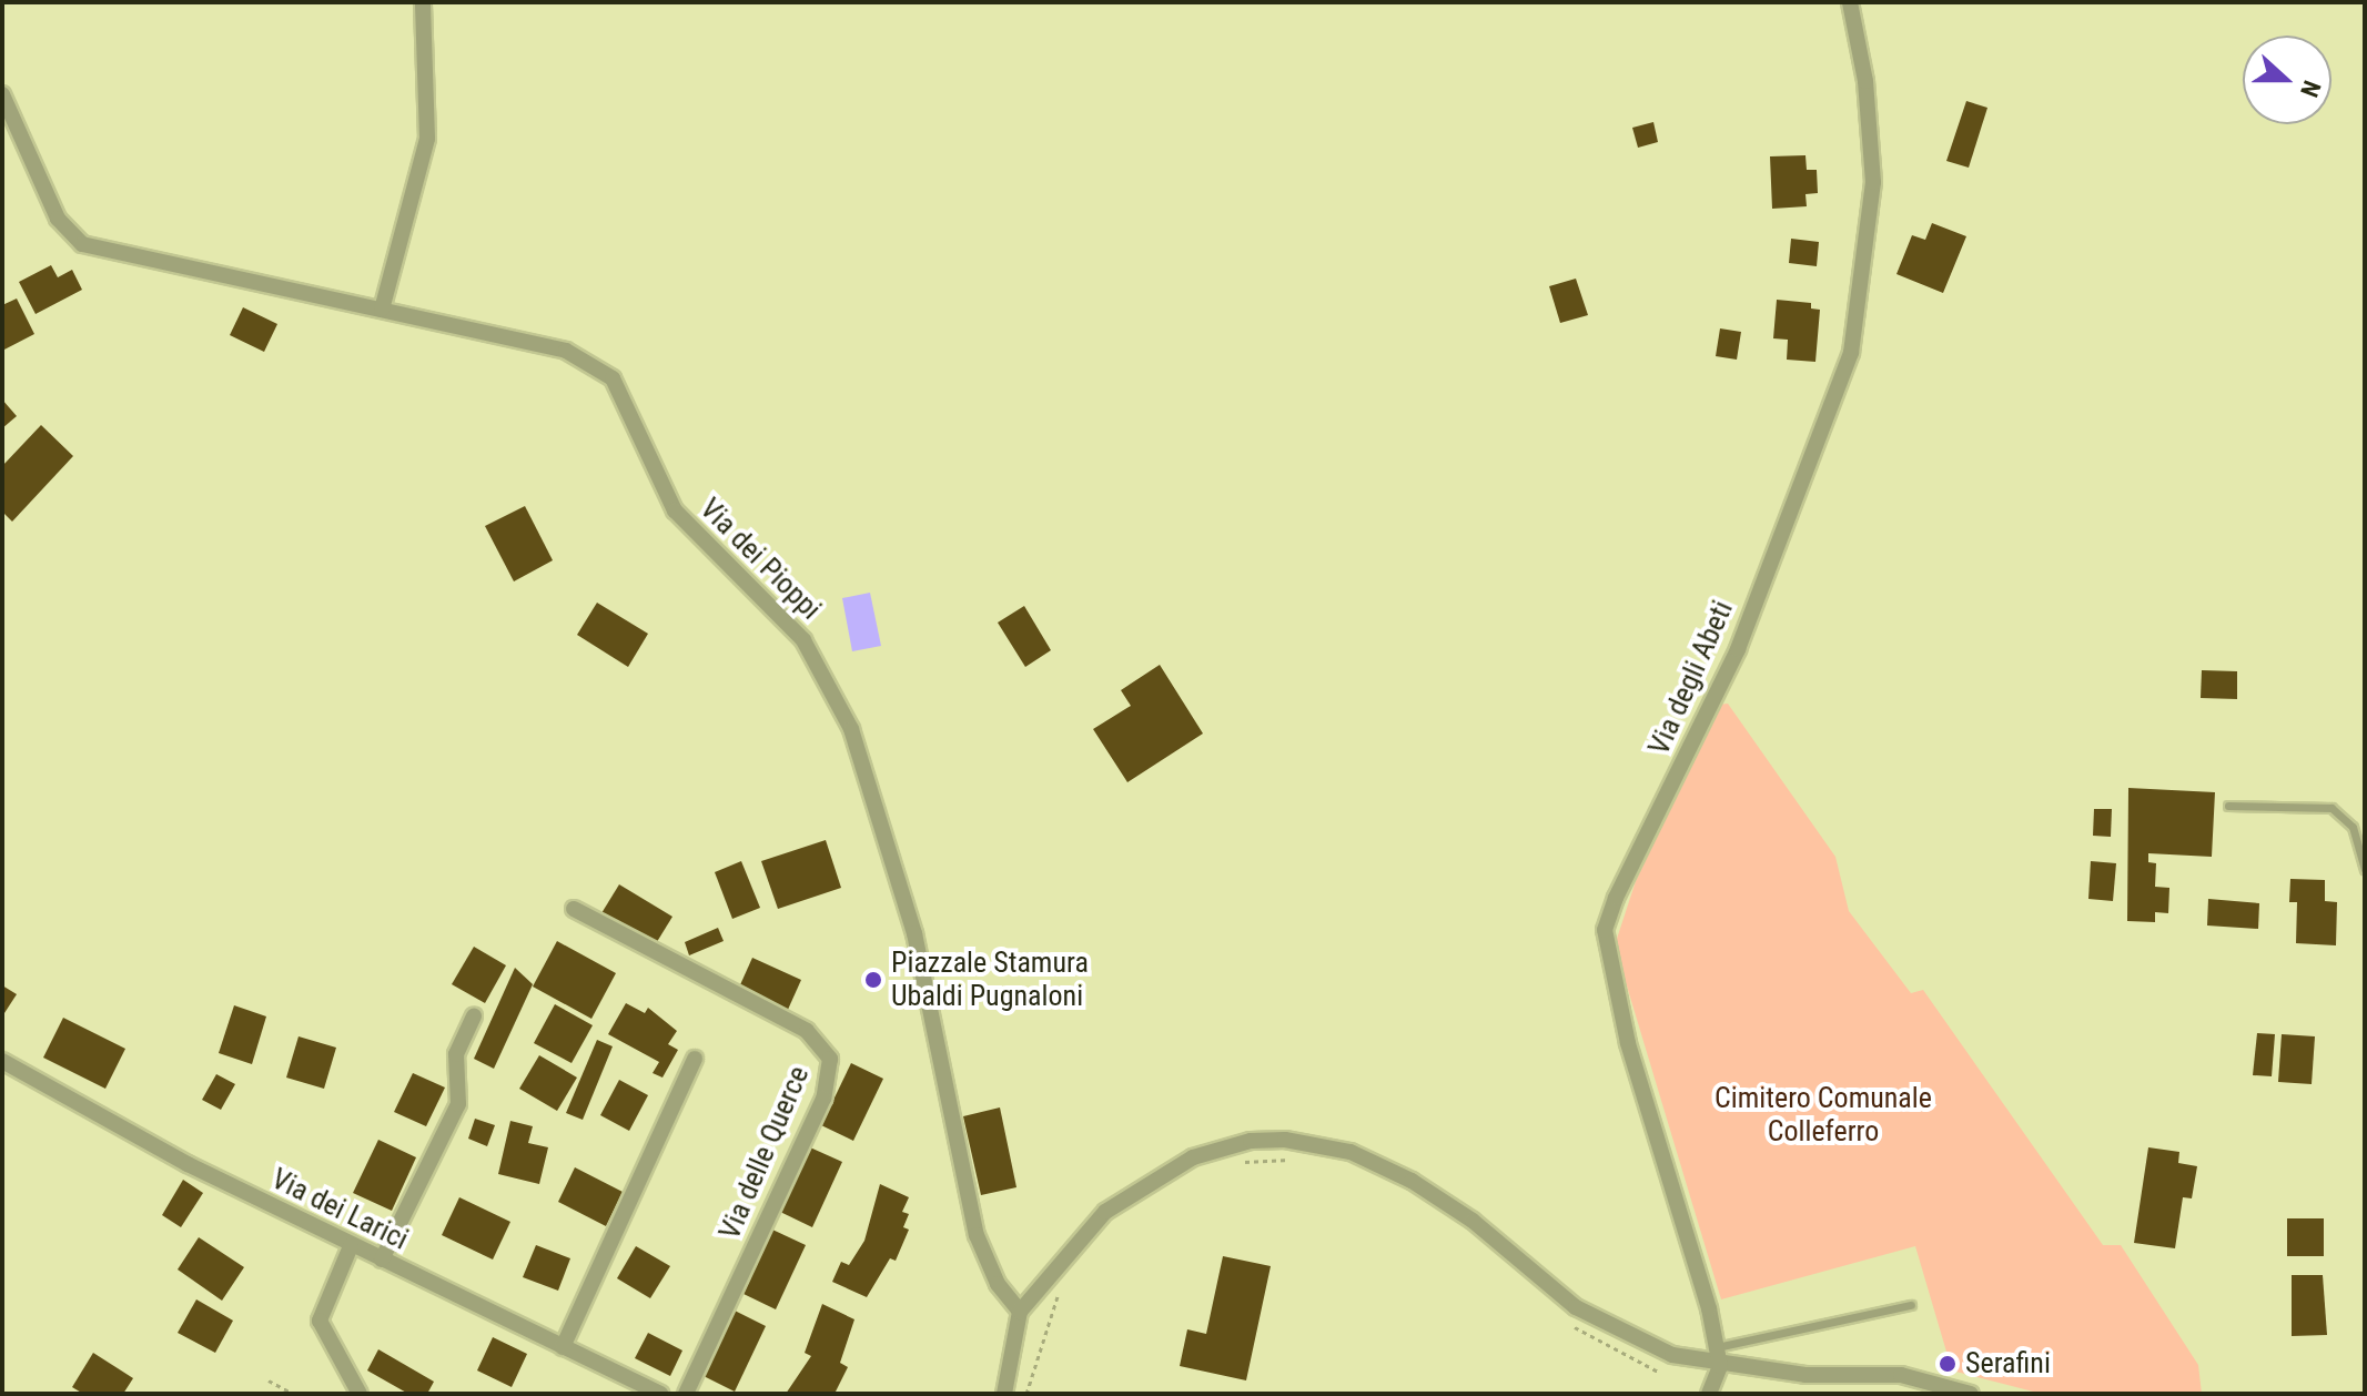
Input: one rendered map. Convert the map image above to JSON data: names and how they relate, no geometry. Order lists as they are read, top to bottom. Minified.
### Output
{"streets":{"street":["Via dei Pioppi","Via degli Abeti","Via delle Querce","Via dei Larici"]},"parks":["Cimitero Comunale Colleferro"],"places":["Piazzale Stamura Ubaldi Pugnaloni","Serafini"],"north":"right"}
